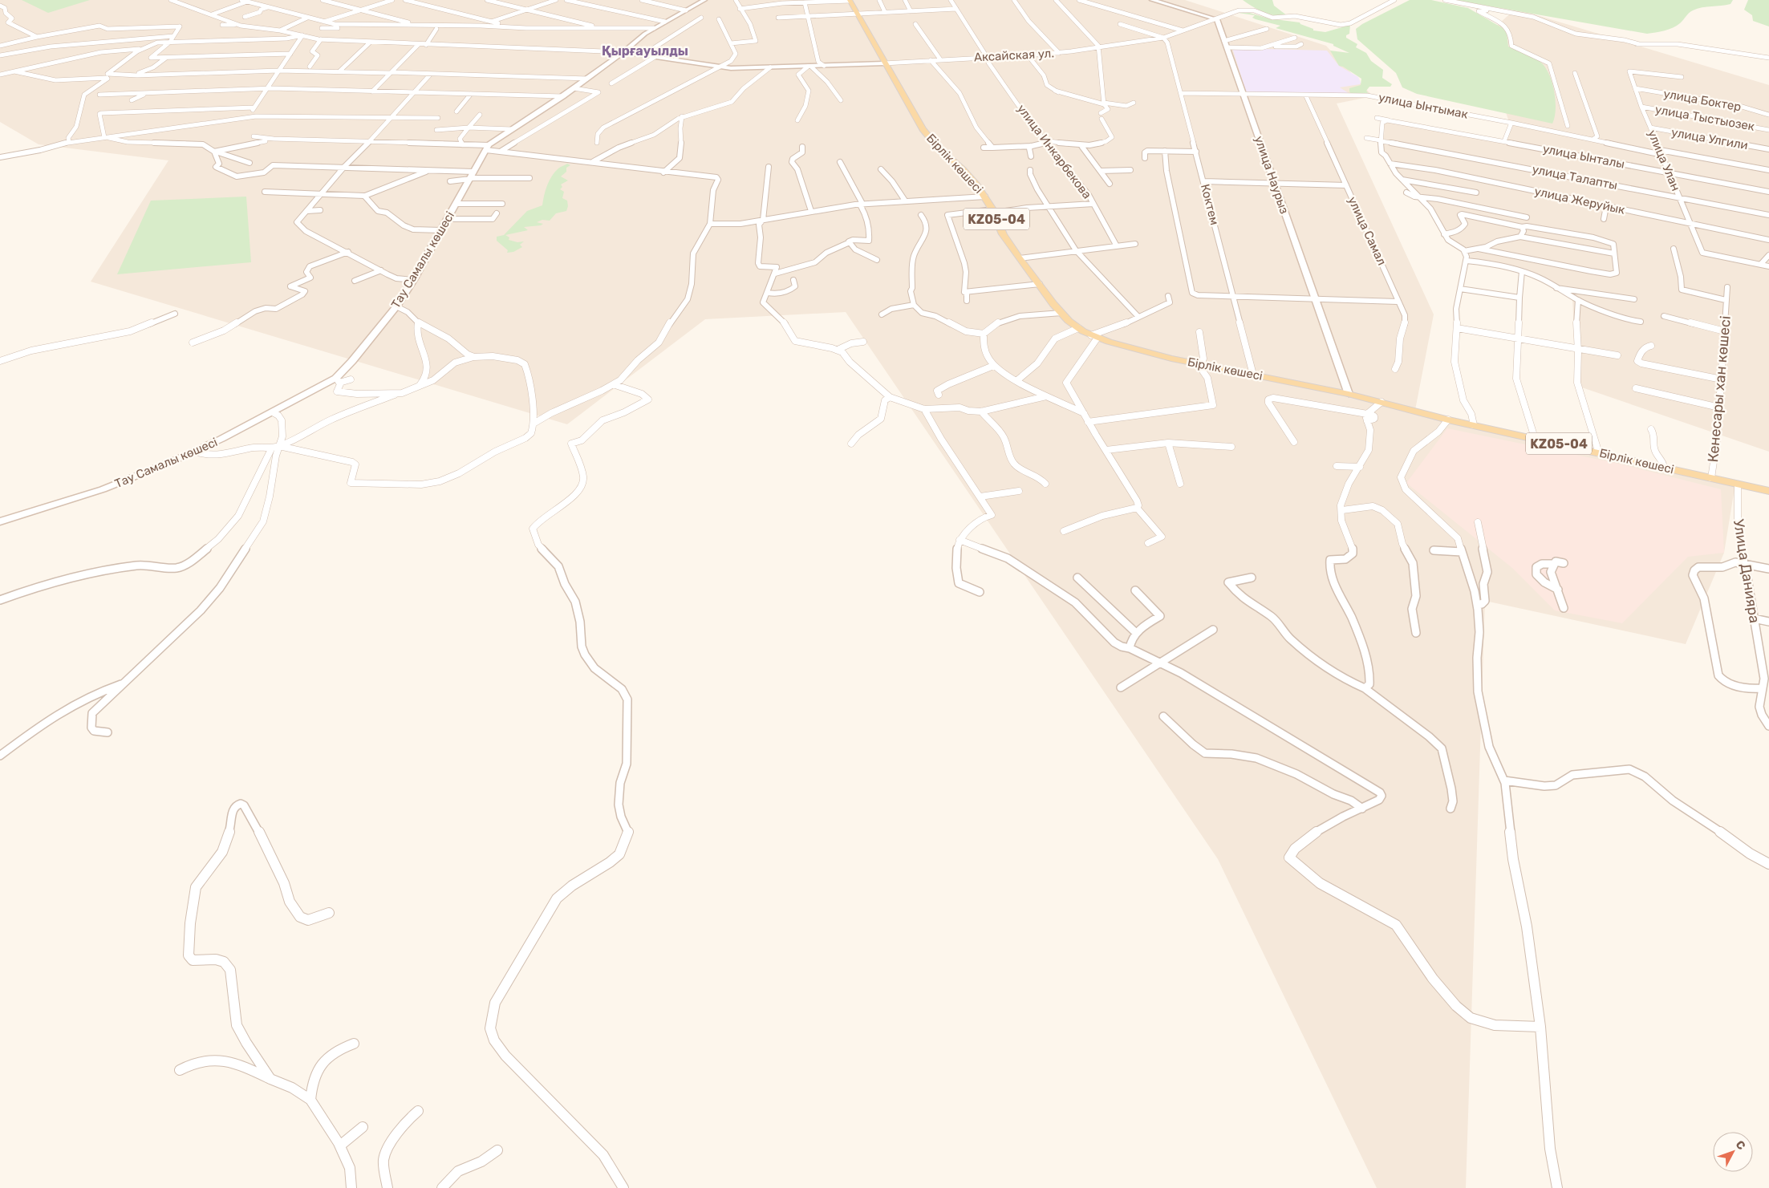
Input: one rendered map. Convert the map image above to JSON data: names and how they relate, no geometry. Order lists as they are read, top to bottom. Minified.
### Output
{"streets":{"main road":["Бірлік көшесі","KZ05-04"],"street":["Аксайская ул.","улица Боктер","улица Ынтымак","улица Тыстыозек","улица Улгили","улица Инкарбекова","улица Ынталы","улица Улан","улица Наурыз","улица Талапты","улица Жеруйык","Коктем","улица Самал","Тау Самалы көшесі","Кенесары хан көшесі","Улица Данияра"]},"crossings":[["Аксайская ул.","улица Инкарбекова"],["Аксайская ул.","Бірлік көшесі"],["Аксайская ул.","улица Наурыз"],["Аксайская ул.","Коктем"],["Аксайская ул.","Тау Самалы көшесі"],["улица Боктер","улица Улан"],["улица Ынтымак","улица Улан"],["улица Ынтымак","улица Наурыз"],["улица Ынтымак","Коктем"],["улица Ынтымак","улица Самал"],["улица Тыстыозек","улица Улан"],["улица Улгили","улица Улан"],["улица Ынталы","улица Улан"],["улица Улан","улица Талапты"],["улица Улан","улица Жеруйык"],["Бірлік көшесі","улица Наурыз"],["Бірлік көшесі","Коктем"],["Бірлік көшесі","Кенесары хан көшесі"],["Бірлік көшесі","Улица Данияра"]],"districts":["Қырғауылды"],"north":"top right"}
